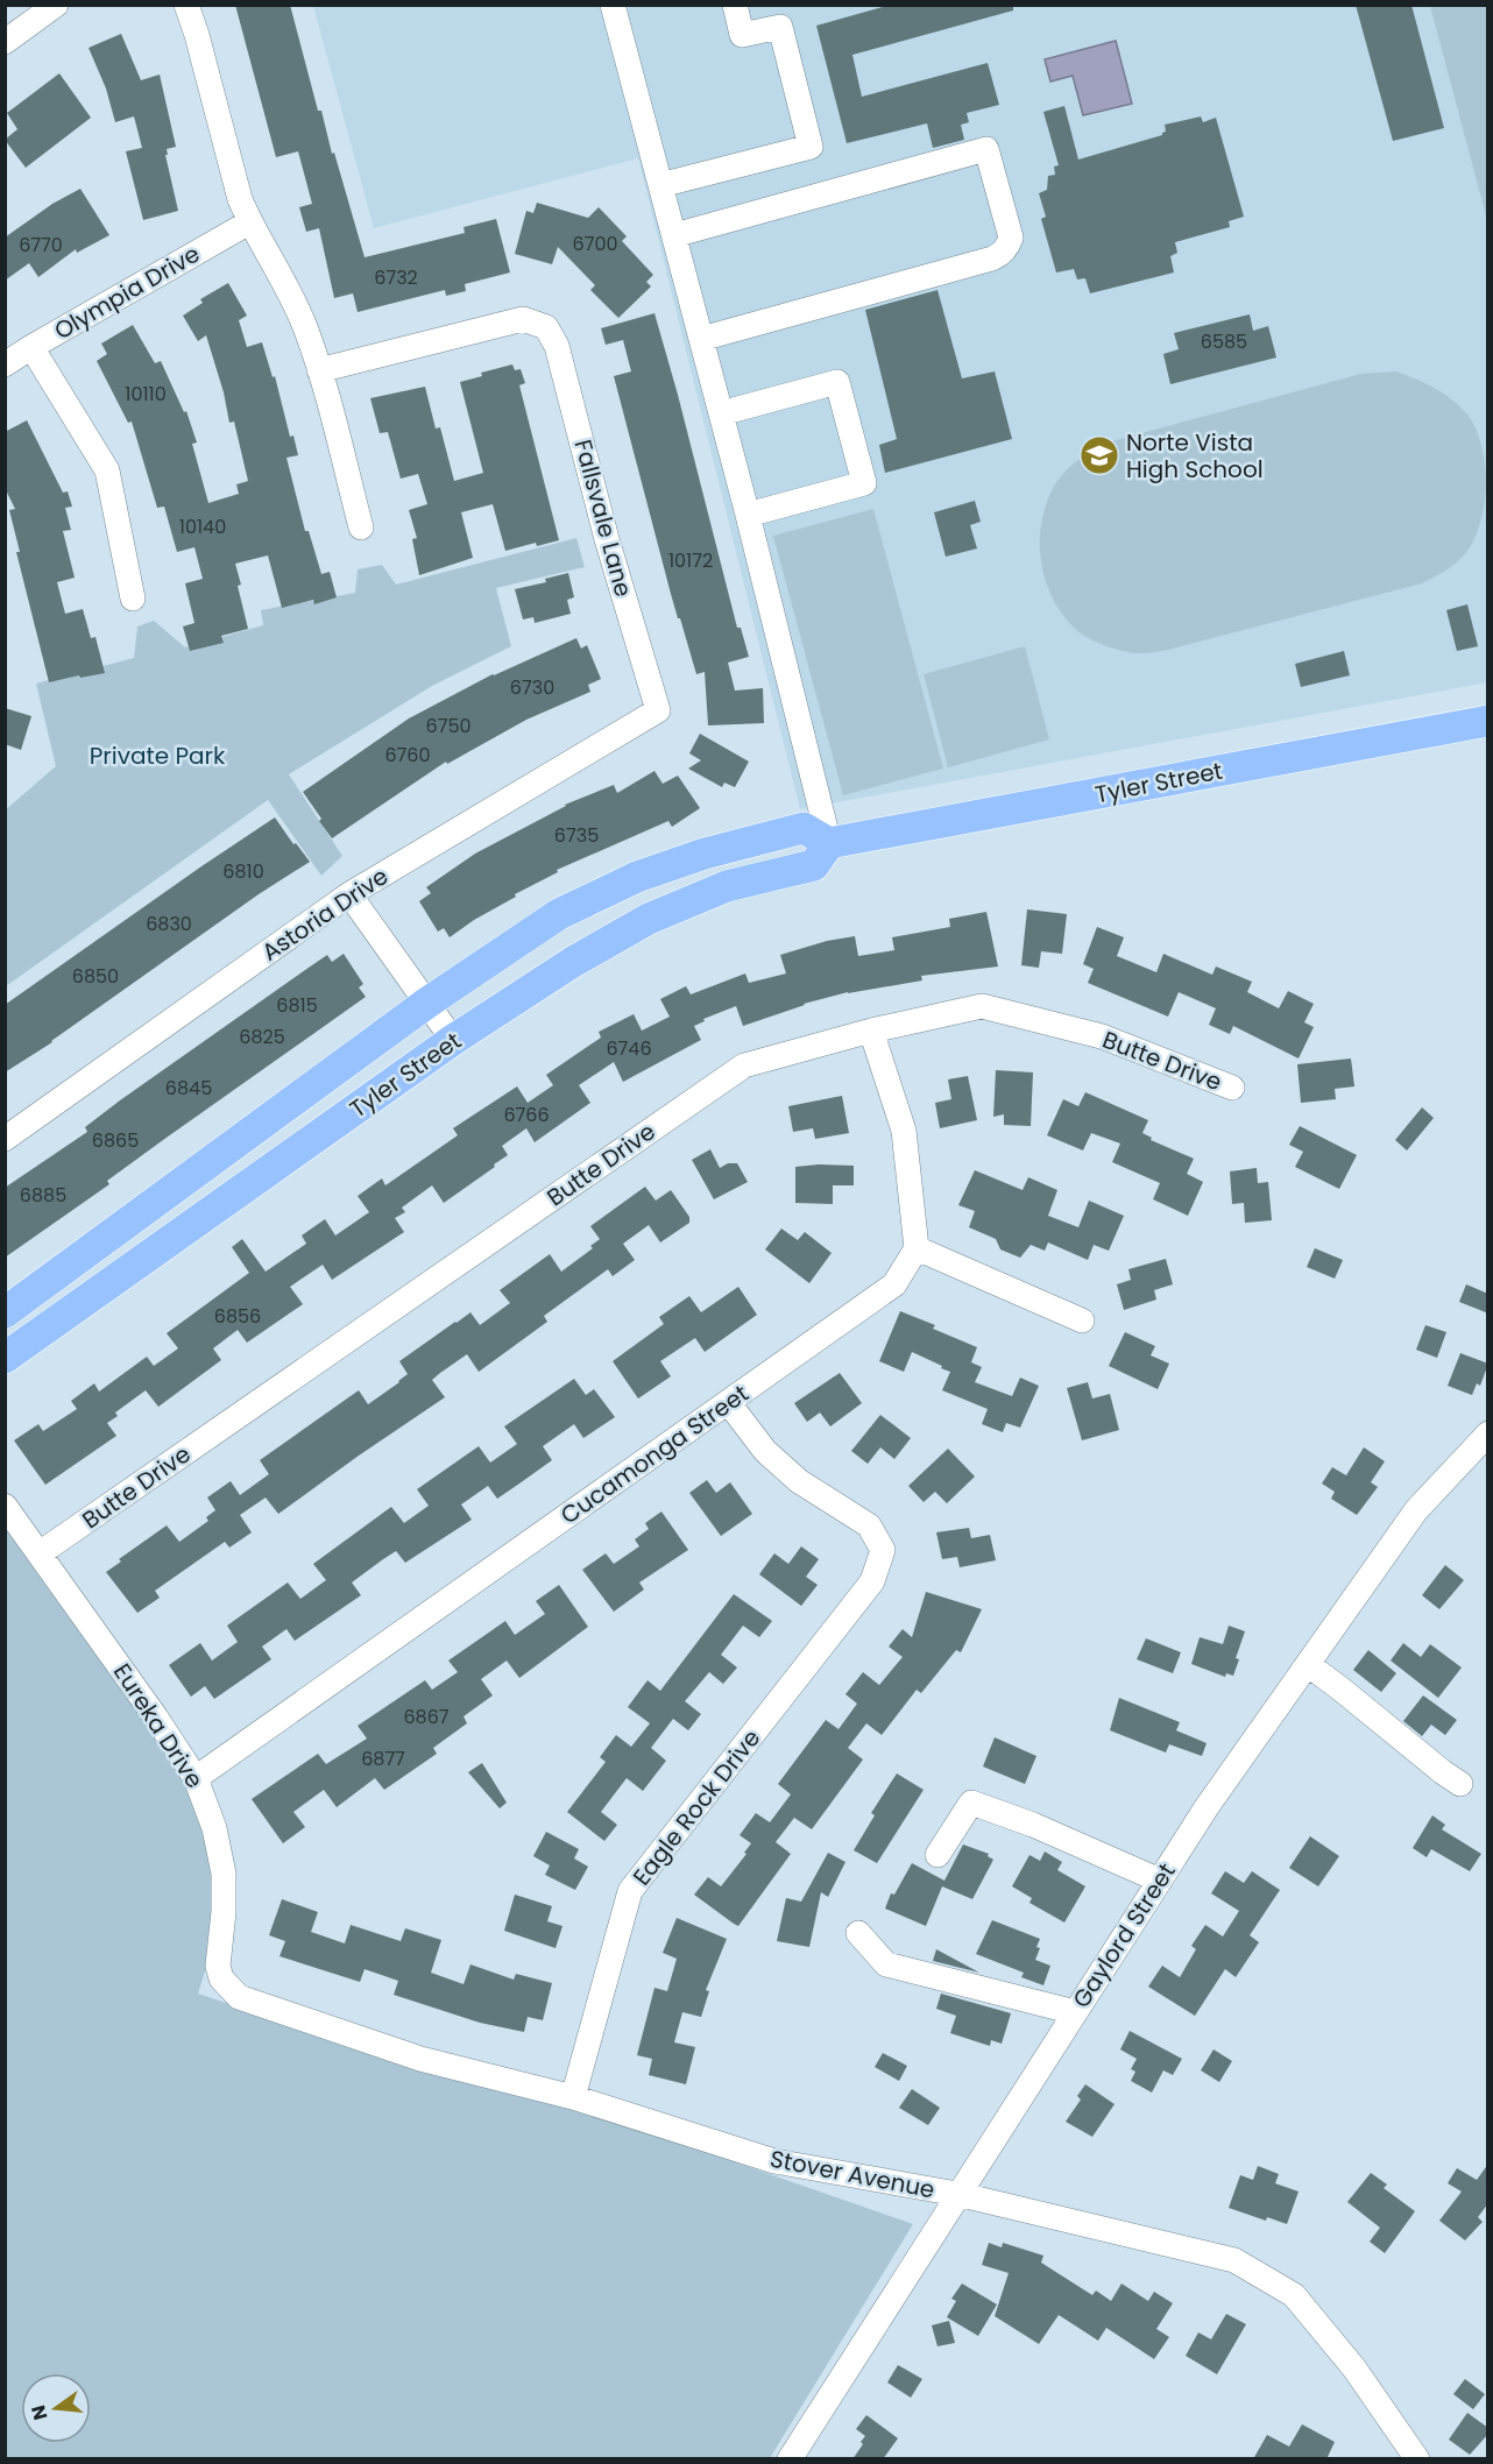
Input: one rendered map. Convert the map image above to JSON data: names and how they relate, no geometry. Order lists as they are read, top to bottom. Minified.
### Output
{"streets":{"main road":["Tyler Street"],"street":["Olympia Drive","Fallsvale Lane","Astoria Drive","Butte Drive","Cucamonga Street","Eureka Drive","Eagle Rock Drive","Gaylord Street","Stover Avenue"]},"crossings":[["Fallsvale Lane","Astoria Drive"],["Butte Drive","Eureka Drive"],["Cucamonga Street","Eureka Drive"],["Cucamonga Street","Eagle Rock Drive"],["Eureka Drive","Stover Avenue"],["Eagle Rock Drive","Stover Avenue"],["Gaylord Street","Stover Avenue"]],"parks":["Private Park"],"places":{"school or university":["Norte Vista High School"]},"house_numbers":["6700","6770","6732","6585","10110","10140","10172","6730","6750","6760","6735","6810","6830","6850","6815","6825","6746","6845","6766","6865","6885","6856","6867","6877"],"north":"left"}
